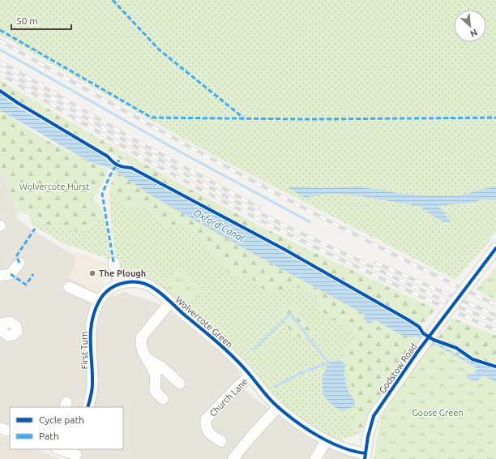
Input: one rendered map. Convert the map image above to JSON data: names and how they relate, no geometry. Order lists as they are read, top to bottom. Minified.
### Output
{"streets":{"street":["Wolvercote Green","First Turn","Godstow Road","Church Lane"]},"crossings":[["Wolvercote Green","First Turn"],["Wolvercote Green","Godstow Road"],["Wolvercote Green","Church Lane"]],"water":["Oxford Canal"],"parks":["Wolvercote Hurst","Goose Green"],"places":["The Plough"],"legend":["Cycle path","Path"],"scale_bar":"50 m","north":"bottom right"}
